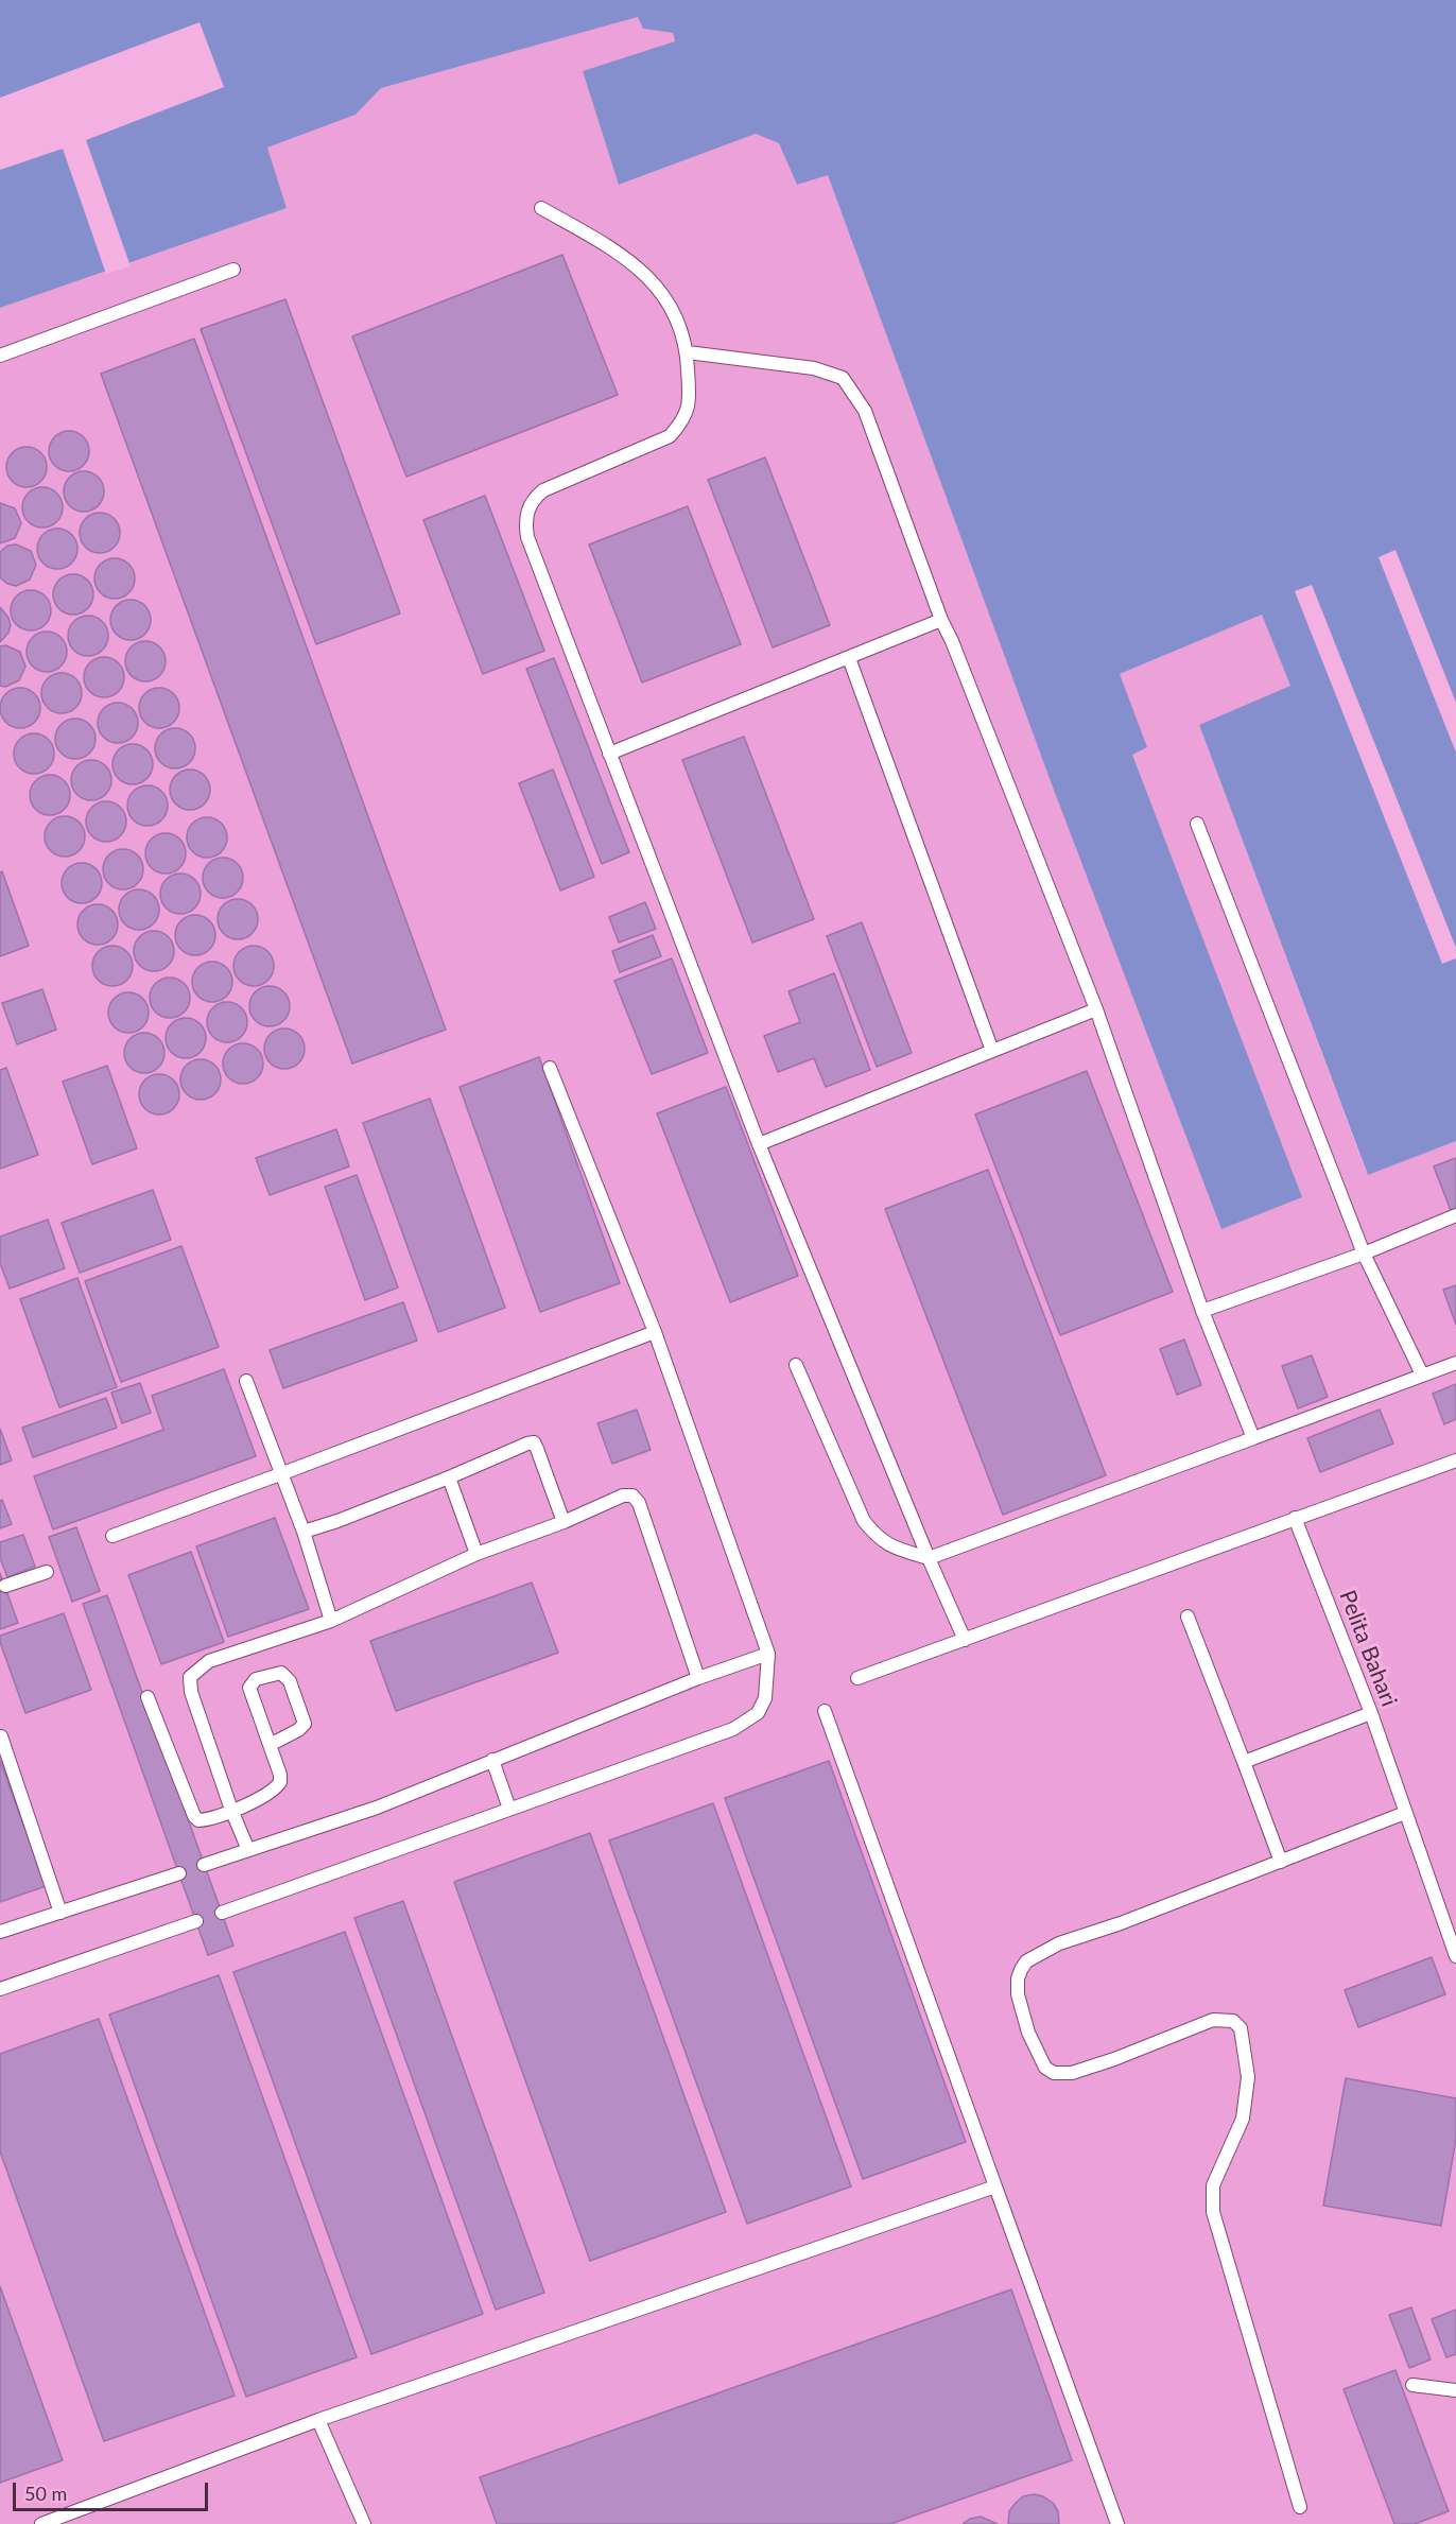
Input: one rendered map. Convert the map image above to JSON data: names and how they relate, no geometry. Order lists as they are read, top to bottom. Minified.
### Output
{"streets":{"lane":["Pelita Bahari"]},"scale_bar":"50 m"}
